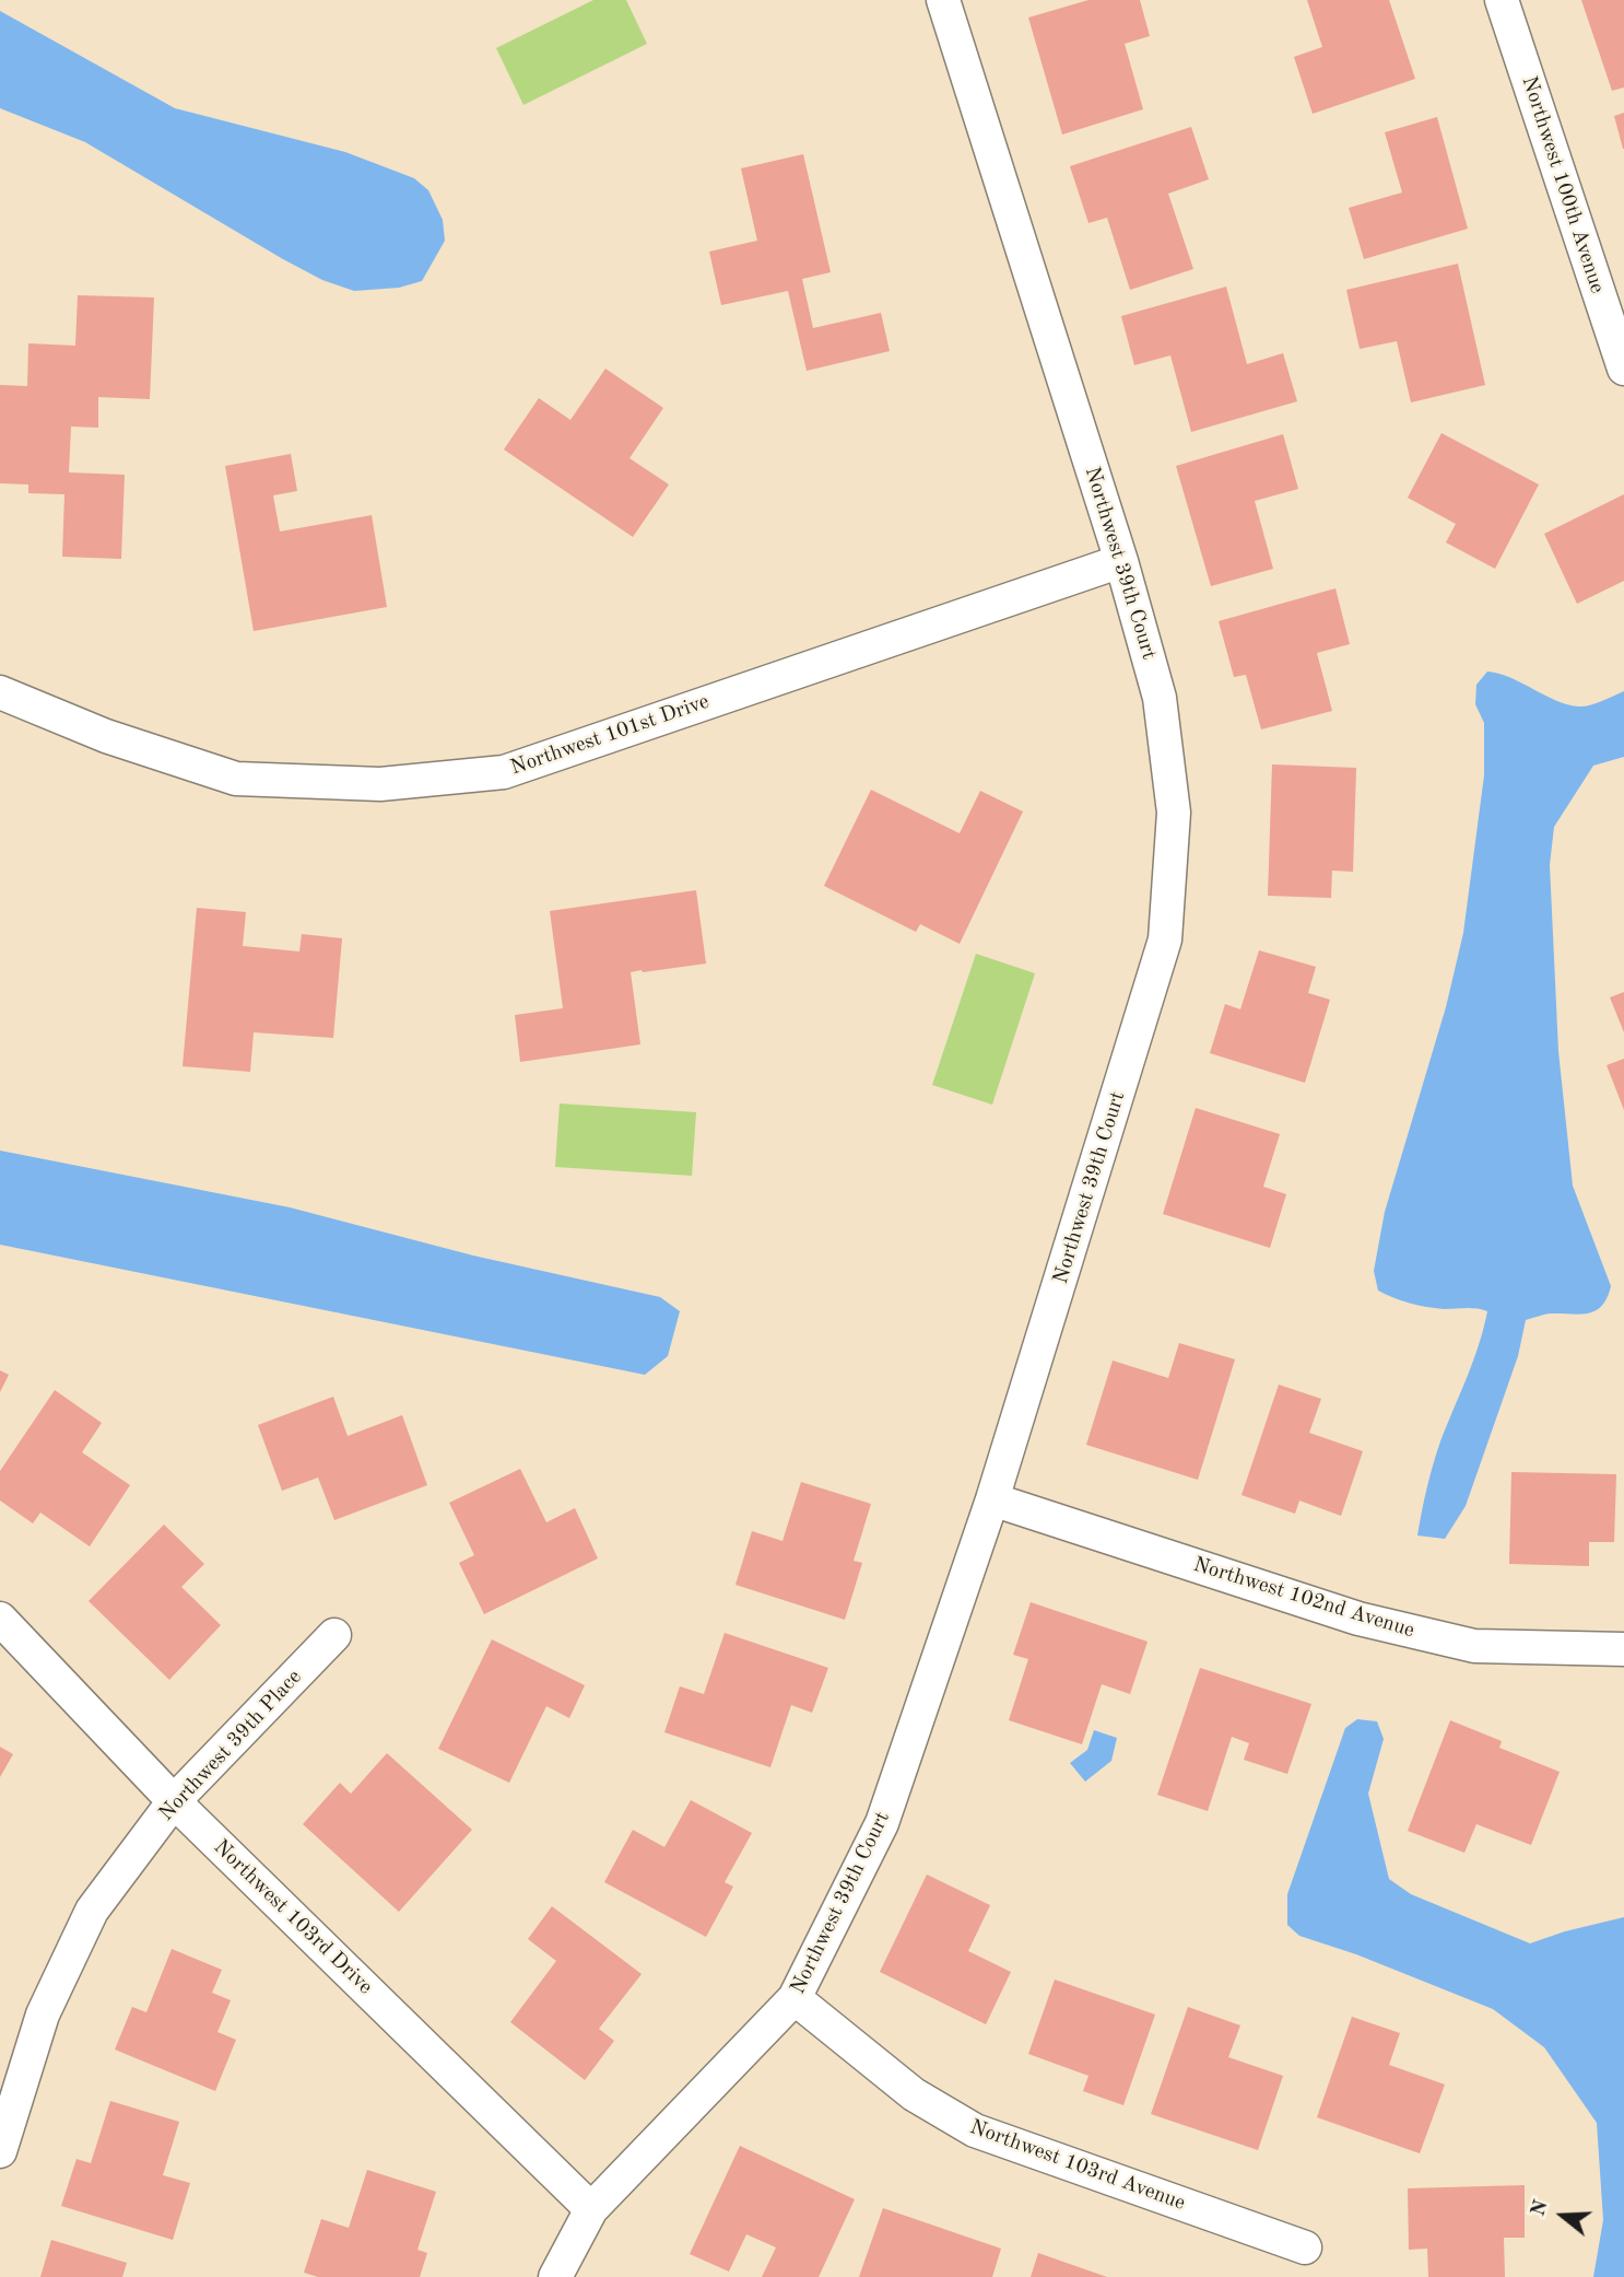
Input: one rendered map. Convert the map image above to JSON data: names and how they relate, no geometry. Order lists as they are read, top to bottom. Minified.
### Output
{"streets":{"street":["Northwest 100th Avenue","Northwest 39th Court","Northwest 101st Drive","Northwest 102nd Avenue","Northwest 39th Place","Northwest 103rd Drive","Northwest 103rd Avenue"]},"crossings":[["Northwest 39th Court","Northwest 101st Drive"],["Northwest 39th Court","Northwest 102nd Avenue"],["Northwest 39th Court","Northwest 103rd Drive"],["Northwest 39th Court","Northwest 103rd Avenue"],["Northwest 39th Place","Northwest 103rd Drive"]],"north":"left"}
